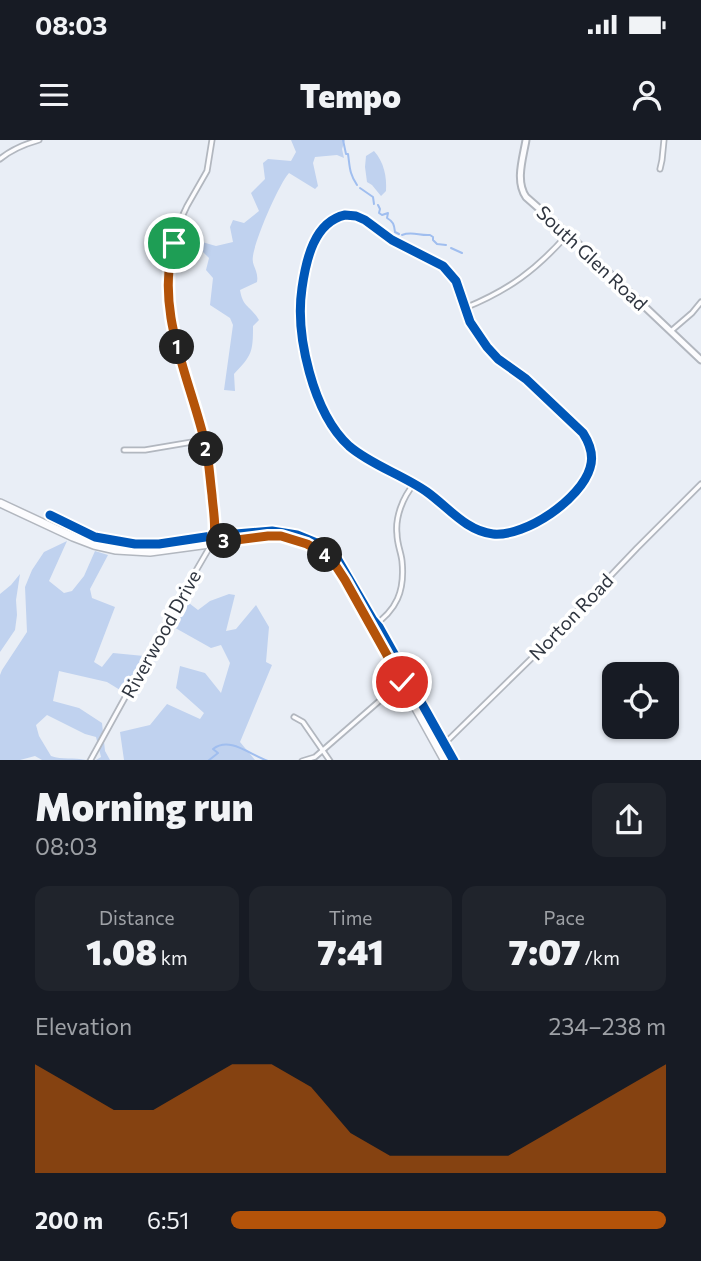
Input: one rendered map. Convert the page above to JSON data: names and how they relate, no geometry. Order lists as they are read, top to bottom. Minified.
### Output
{"streets":{"main road":["South Glen Road"],"street":["Norton Road","Riverwood Drive"]},"page":{"status":"08:03","header":"Tempo","pins":["1","2","3","4"],"heading":["Morning run","08:03"],"stats":[["Distance","1.08 km"],["Time","7:41"],["Pace","7:07 /km"]],"chart":["Elevation","234–238 m"],"list":[{"name":"200 m","note":"6:51"}]}}
